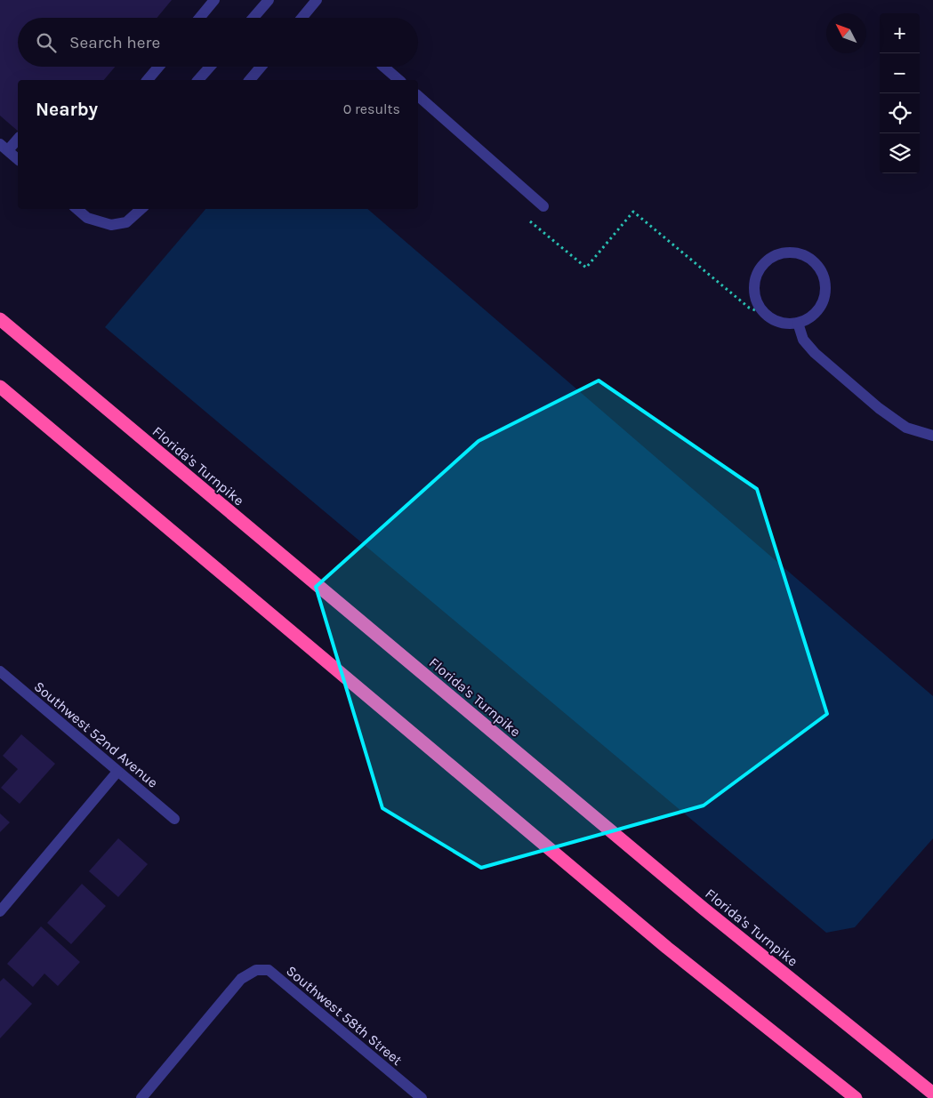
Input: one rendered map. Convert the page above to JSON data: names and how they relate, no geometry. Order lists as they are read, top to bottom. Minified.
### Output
{"streets":{"highway":["Florida's Turnpike"],"street":["Southwest 52nd Avenue","Southwest 58th Street"]},"north":"top left","page":{"map_buttons":["+","−"],"search":"Search here","heading":["Nearby","0 results"]}}
